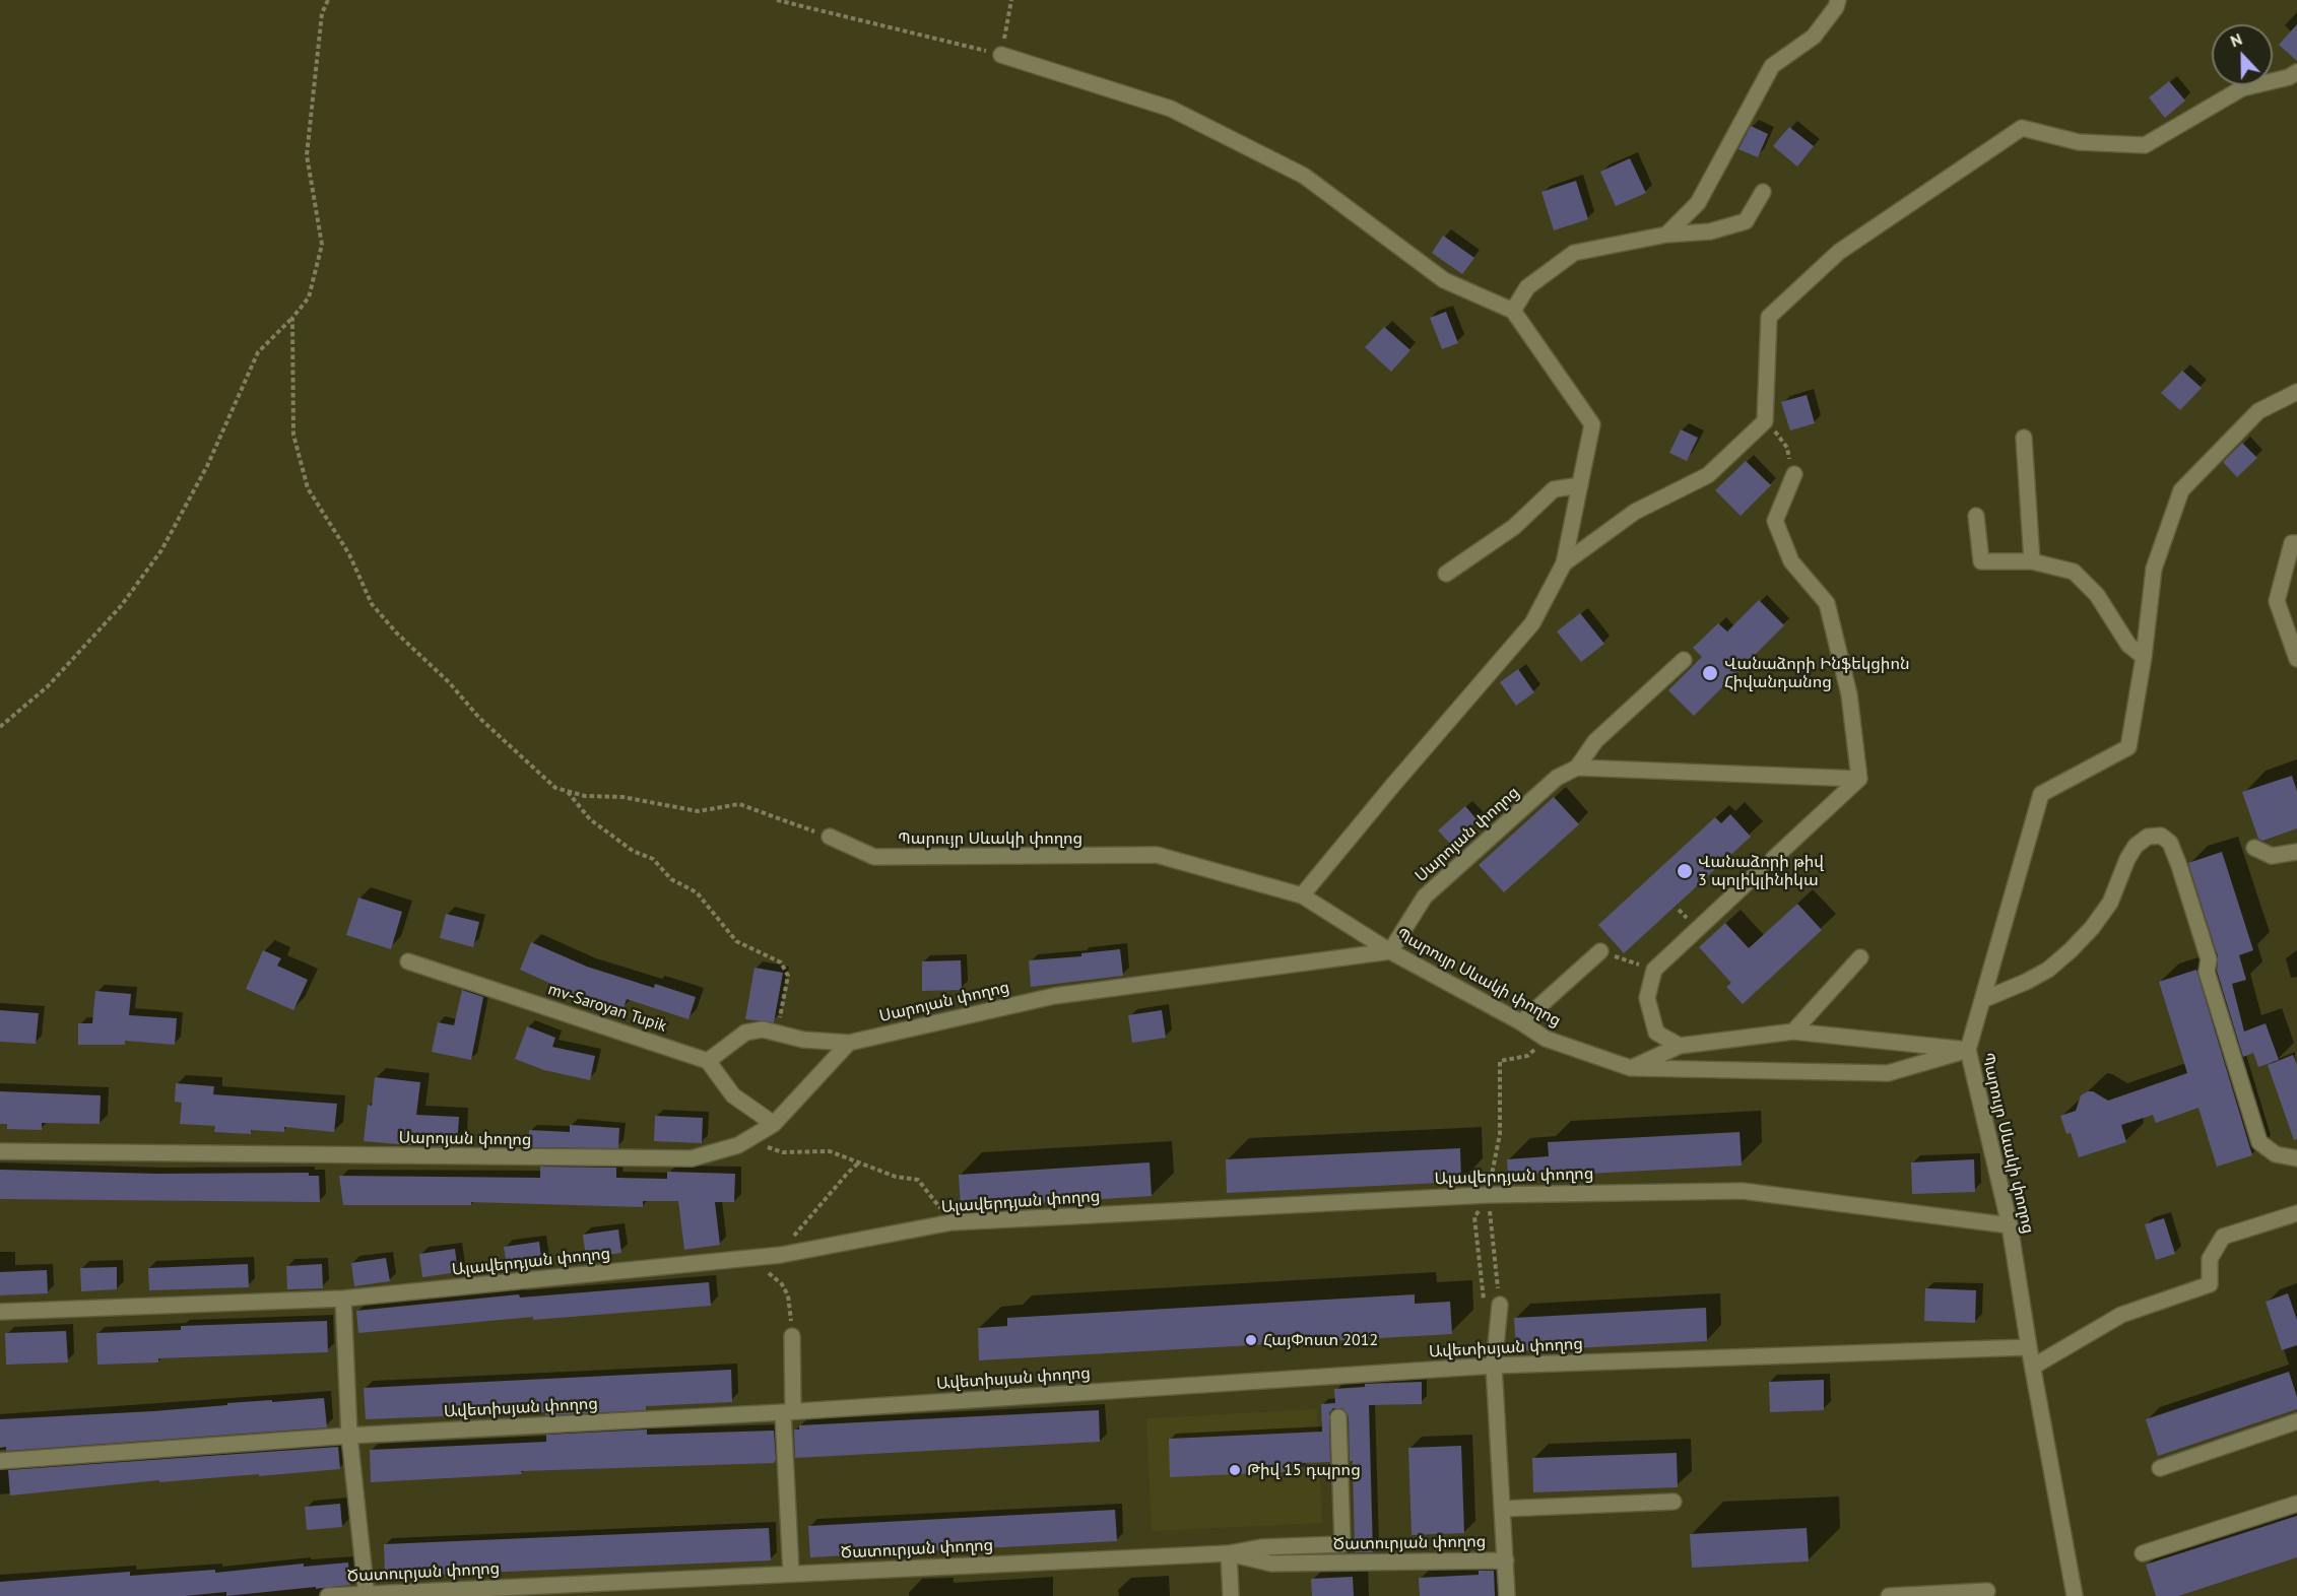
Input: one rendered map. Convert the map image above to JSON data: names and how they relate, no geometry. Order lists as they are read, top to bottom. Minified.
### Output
{"streets":{"street":["Սարոյան փողոց","Պարույր Սևակի փողոց","mv-Saroyan Tupik","Ալավերդյան փողոց","Ավետիսյան փողոց","Ծատուրյան փողոց"]},"crossings":[["Սարոյան փողոց","Պարույր Սևակի փողոց"],["Պարույր Սևակի փողոց","Ալավերդյան փողոց"],["Պարույր Սևակի փողոց","Ավետիսյան փողոց"]],"places":["Վանաձորի Ինֆեկցիոն Հիվանդանոց","Վանաձորի թիվ 3 պոլիկլինիկա","ՀայՓոստ 2012","Թիվ 15 դպրոց"],"north":"top"}
